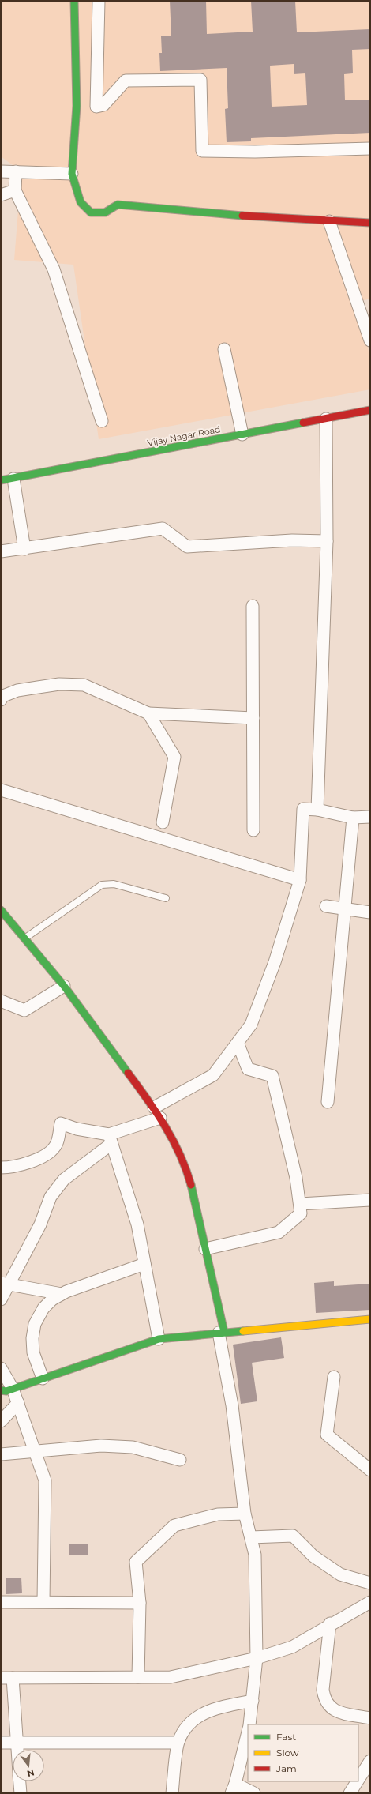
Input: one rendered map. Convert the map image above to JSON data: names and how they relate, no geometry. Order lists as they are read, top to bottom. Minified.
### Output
{"streets":{"street":["Vijay Nagar Road"]},"legend":["Fast","Slow","Jam"],"north":"bottom"}
